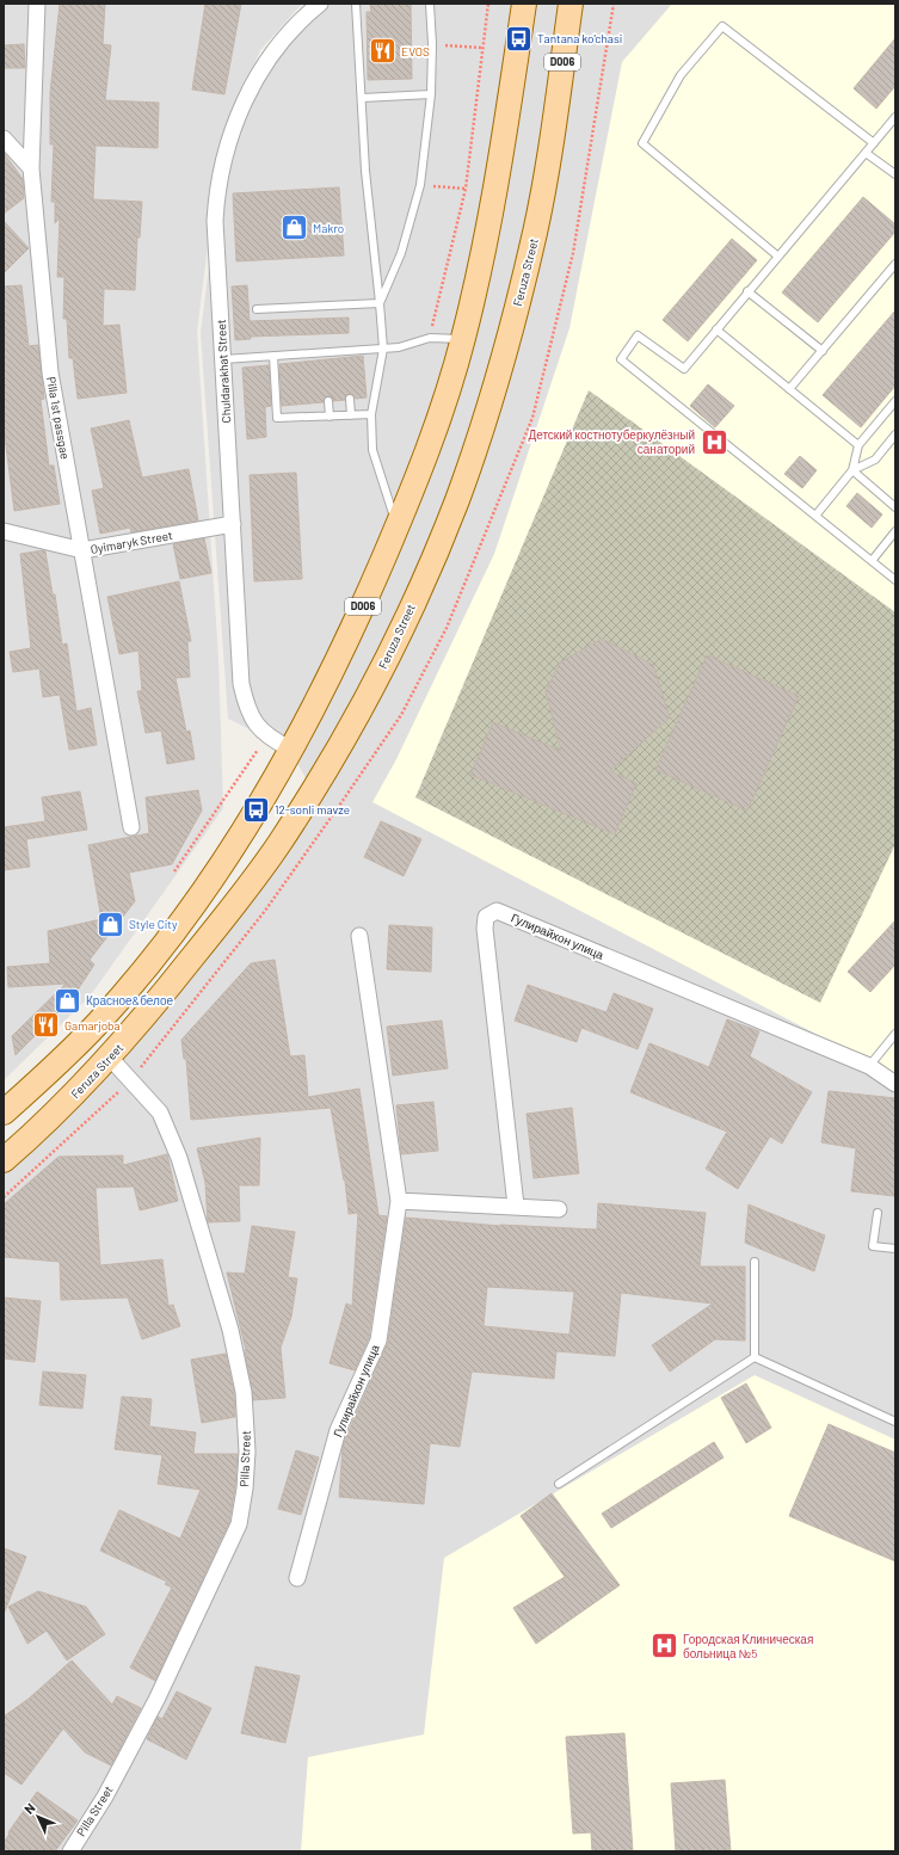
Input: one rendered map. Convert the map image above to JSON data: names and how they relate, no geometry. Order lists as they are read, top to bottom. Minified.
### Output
{"streets":{"main road":["D006","Feruza Street"],"street":["Chuldarakhat Street","Pilla 1st passgae","Oyimaryk Street","Гулирайхон улица","Pilla Street"]},"crossings":[["D006","Chuldarakhat Street"],["Feruza Street","Pilla Street"],["Chuldarakhat Street","Oyimaryk Street"],["Pilla 1st passgae","Oyimaryk Street"]],"places":{"bus stop":["Tantana ko'chasi","12-sonli mavze"],"restaurant":["EVOS","Gamarjoba"],"shop":["Makro","Style City","Красное&белое"],"hospital":["Детский костнотуберкулёзный санаторий","Городская Клиническая больница №5"]},"north":"top left"}
